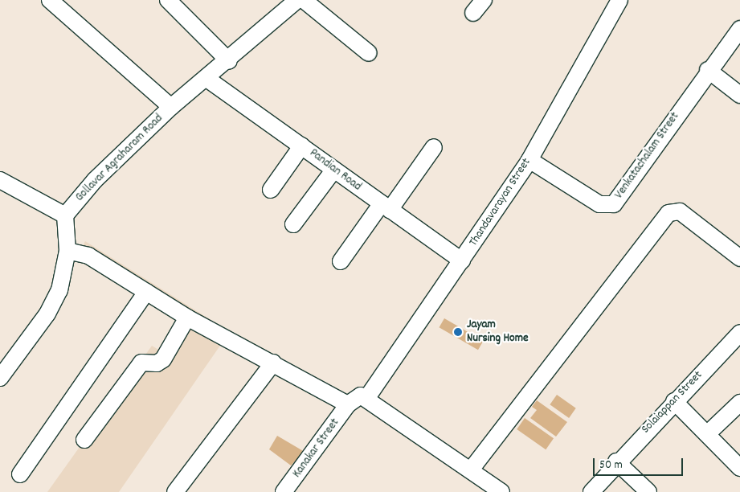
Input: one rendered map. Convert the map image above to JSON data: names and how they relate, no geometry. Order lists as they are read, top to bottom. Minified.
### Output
{"streets":{"street":["Venkatachalam Street","Gollavar Agraharam Road","Pandian Road","Thandavarayan Street","Solaiappan Street","Kanakar Street"]},"crossings":[["Venkatachalam Street","Thandavarayan Street"],["Gollavar Agraharam Road","Pandian Road"],["Pandian Road","Thandavarayan Street"]],"places":["Jayam Nursing Home"],"scale_bar":"50 m"}
